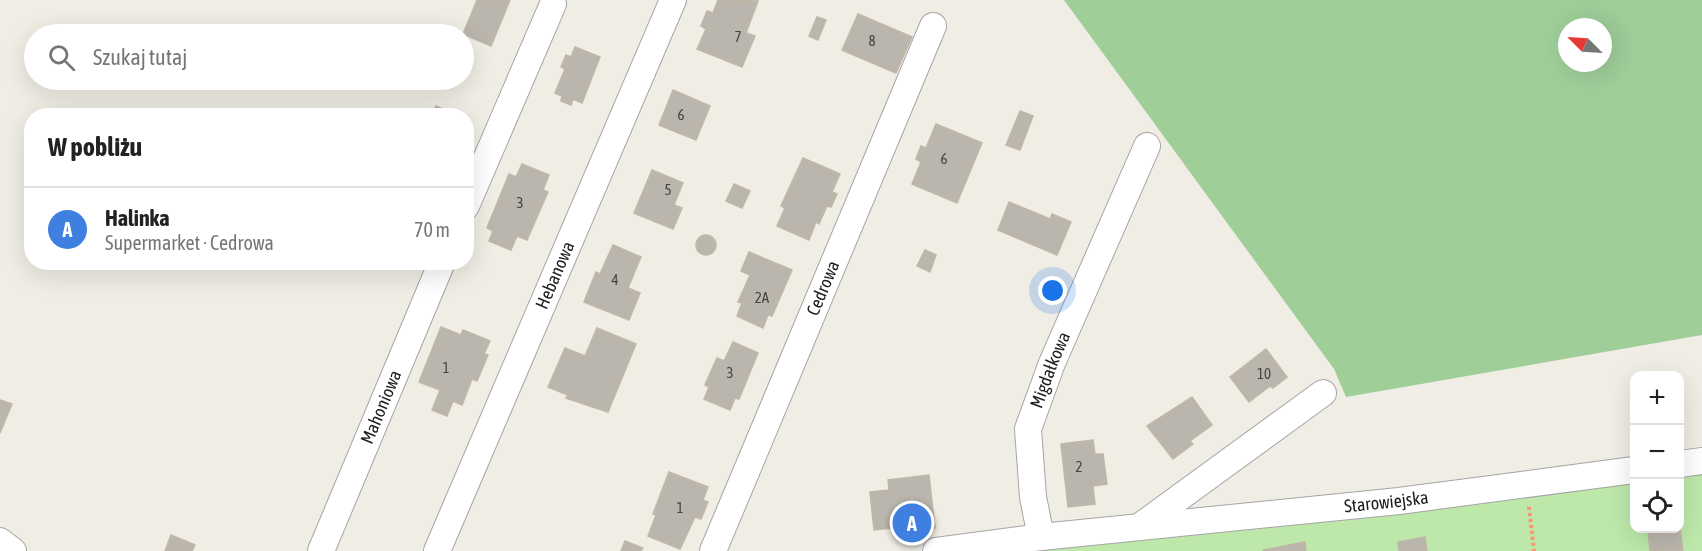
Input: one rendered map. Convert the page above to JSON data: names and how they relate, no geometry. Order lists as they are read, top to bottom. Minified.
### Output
{"streets":{"street":["Hebanowa","Cedrowa","Migdałkowa","Mahoniowa","Starowiejska"]},"crossings":[["Migdałkowa","Starowiejska"]],"house_numbers":["7","8","6","6","5","3","4","2A","1","3","10","2","1"],"north":"top left","page":{"search":"Szukaj tutaj","heading":"W pobliżu","list":[{"mark":"A","name":"Halinka","note":"Supermarket · Cedrowa","value":"70 m"}],"map_buttons":["+","−"],"pins":"A"}}
